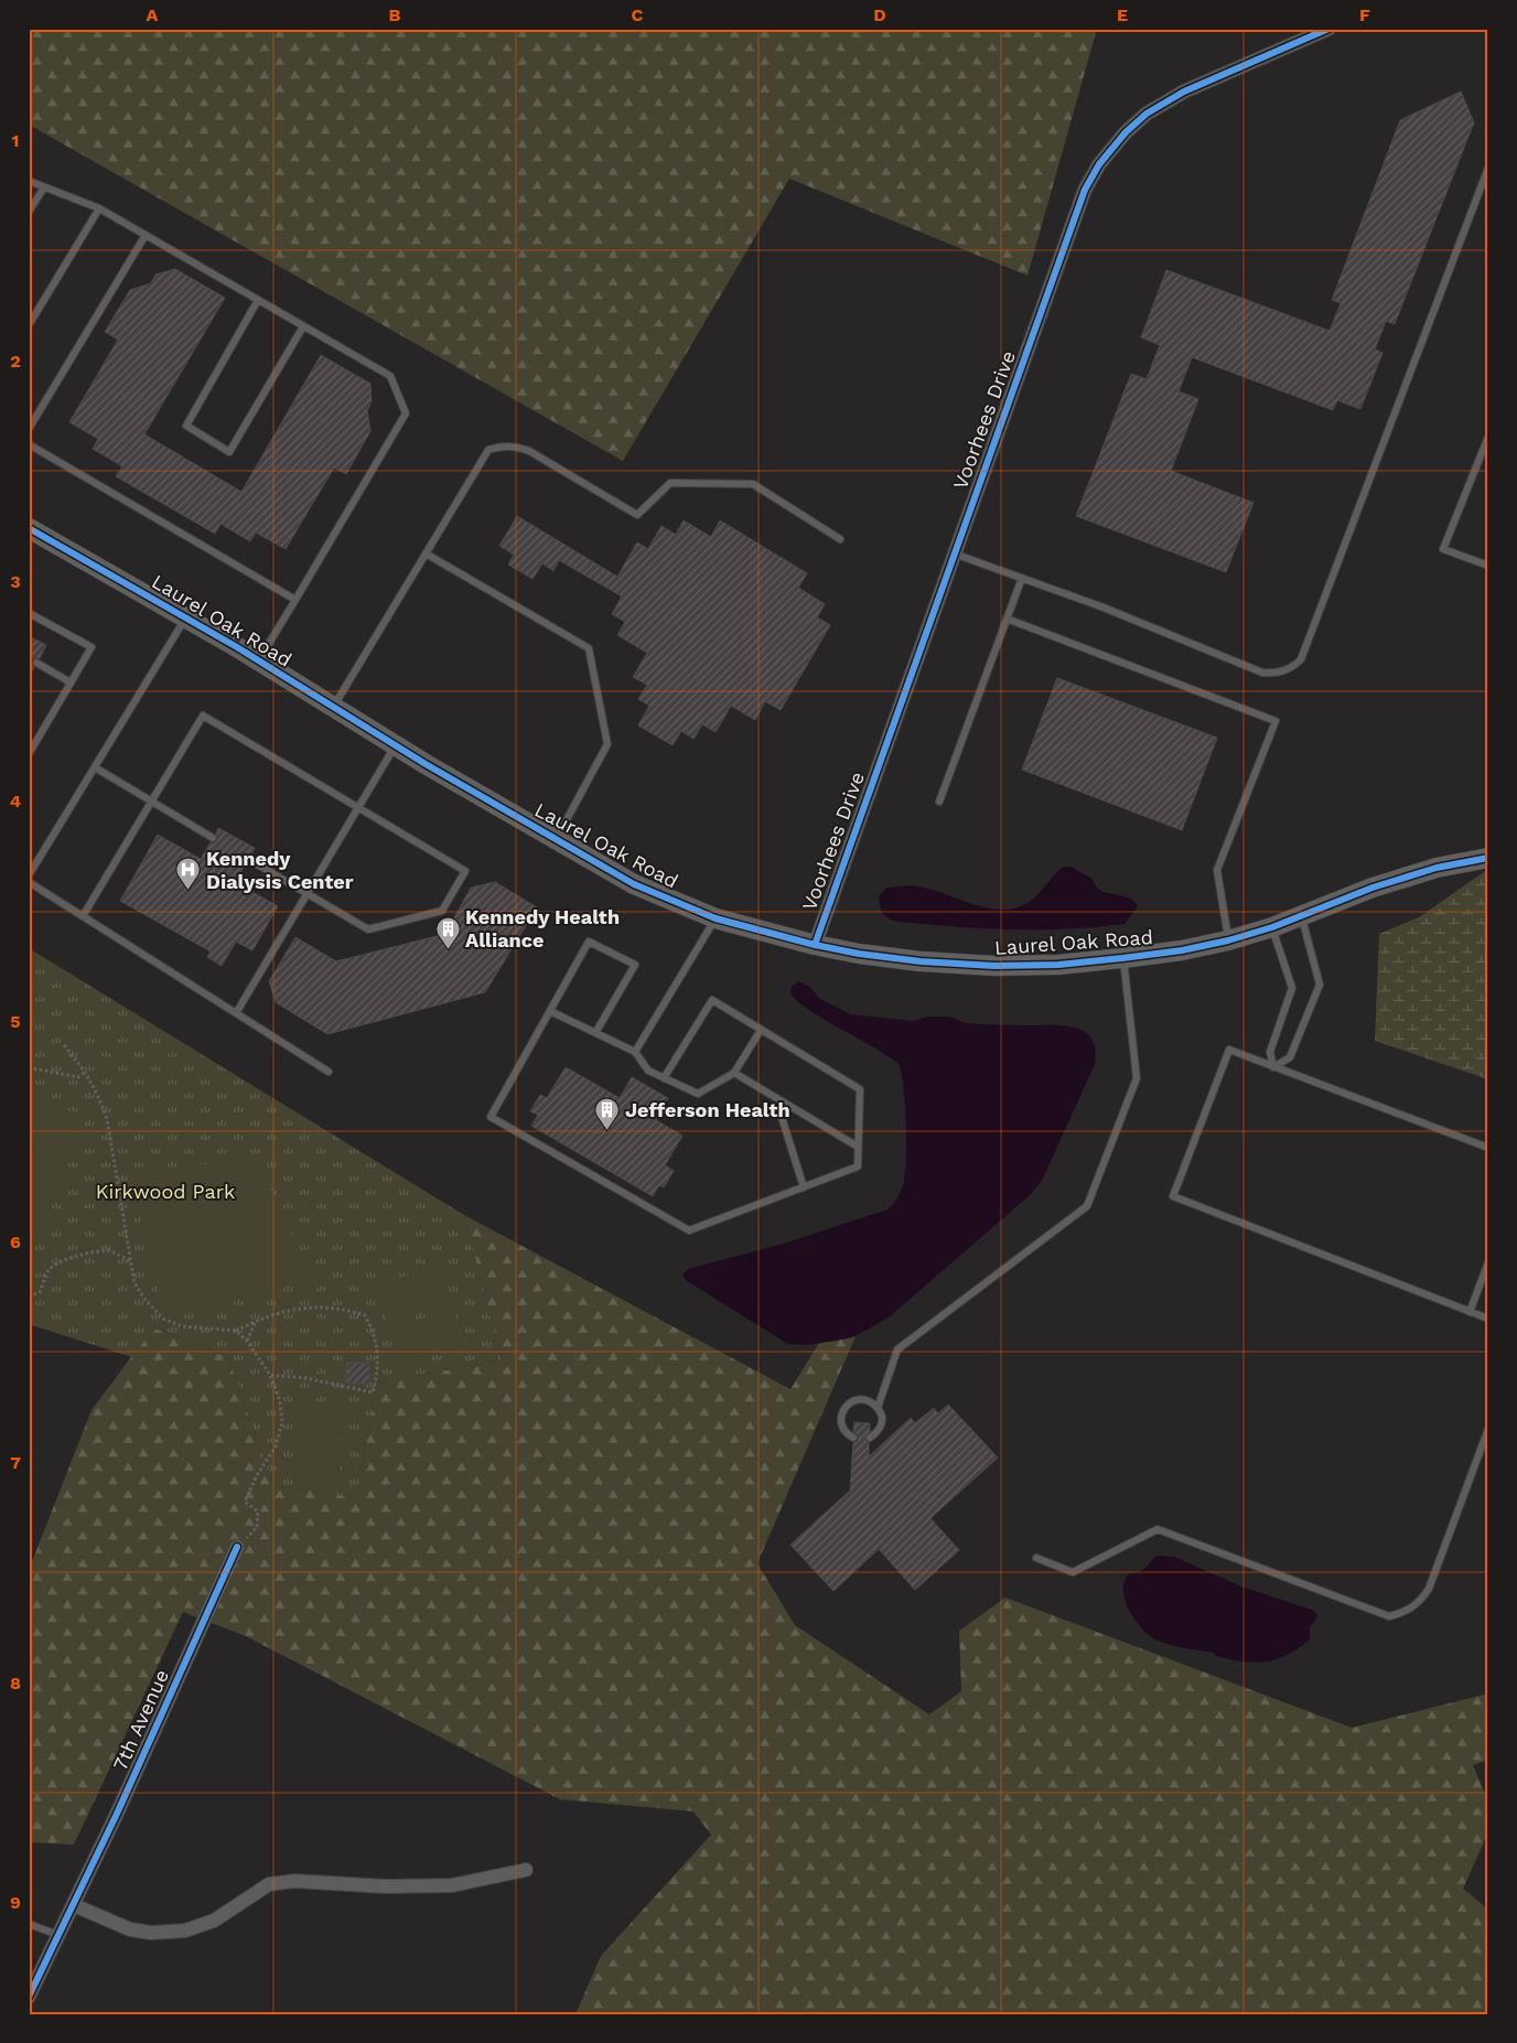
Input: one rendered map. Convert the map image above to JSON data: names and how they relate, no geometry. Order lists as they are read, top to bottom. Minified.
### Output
{"streets":{"street":["Voorhees Drive","Laurel Oak Road","7th Avenue"]},"crossings":[["Voorhees Drive","Laurel Oak Road"]],"parks":["Kirkwood Park"],"places":{"hospital":["Kennedy Dialysis Center"],"building":["Kennedy Health Alliance","Jefferson Health"]},"grid":{"columns":["A","B","C","D","E","F"],"rows":["1","2","3","4","5","6","7","8","9"]}}
